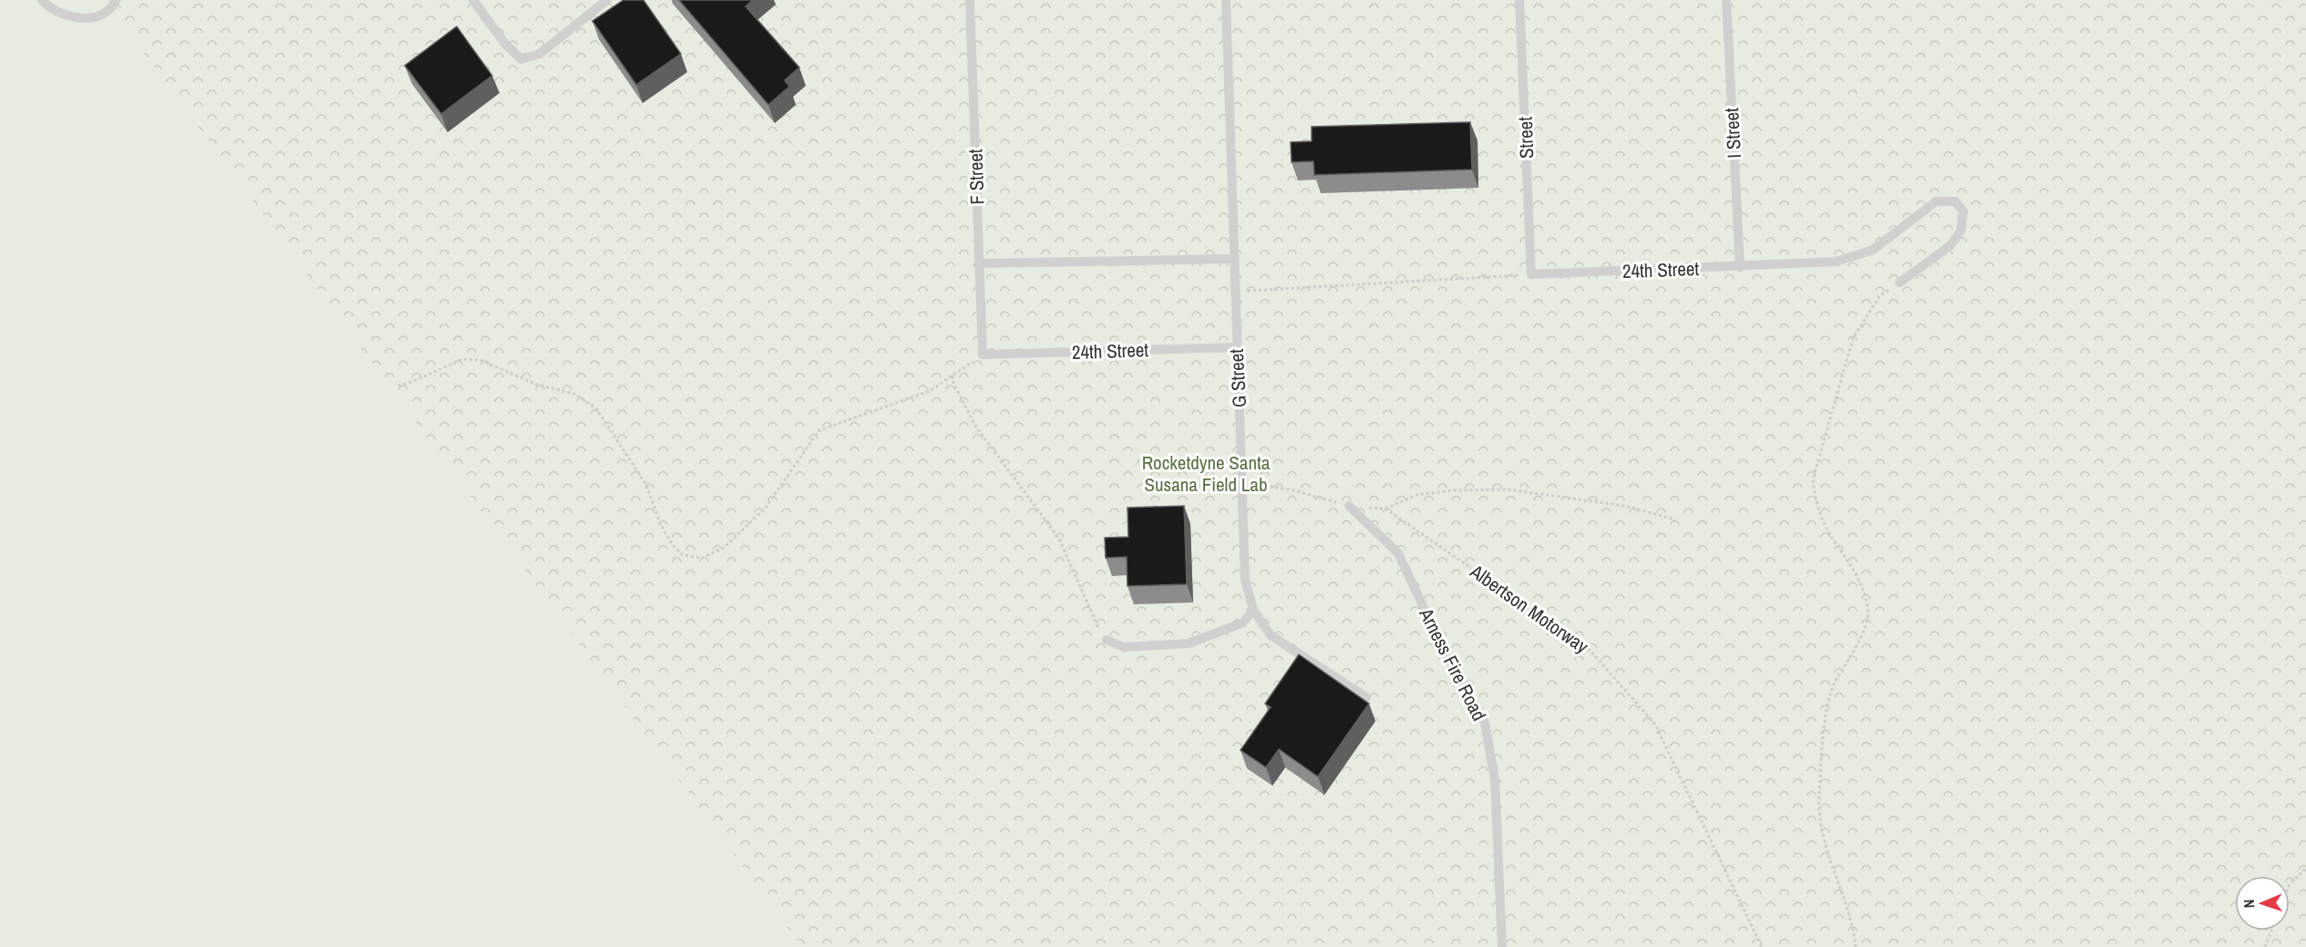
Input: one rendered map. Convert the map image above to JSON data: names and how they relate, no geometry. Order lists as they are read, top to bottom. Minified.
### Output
{"streets":{"lane":["I Street","Street","F Street","24th Street","G Street","Arness Fire Road"],"path":["Albertson Motorway"]},"crossings":[["I Street","24th Street"],["Street","24th Street"],["F Street","24th Street"],["24th Street","G Street"]],"parks":["Rocketdyne Santa Susana Field Lab"],"north":"left"}
